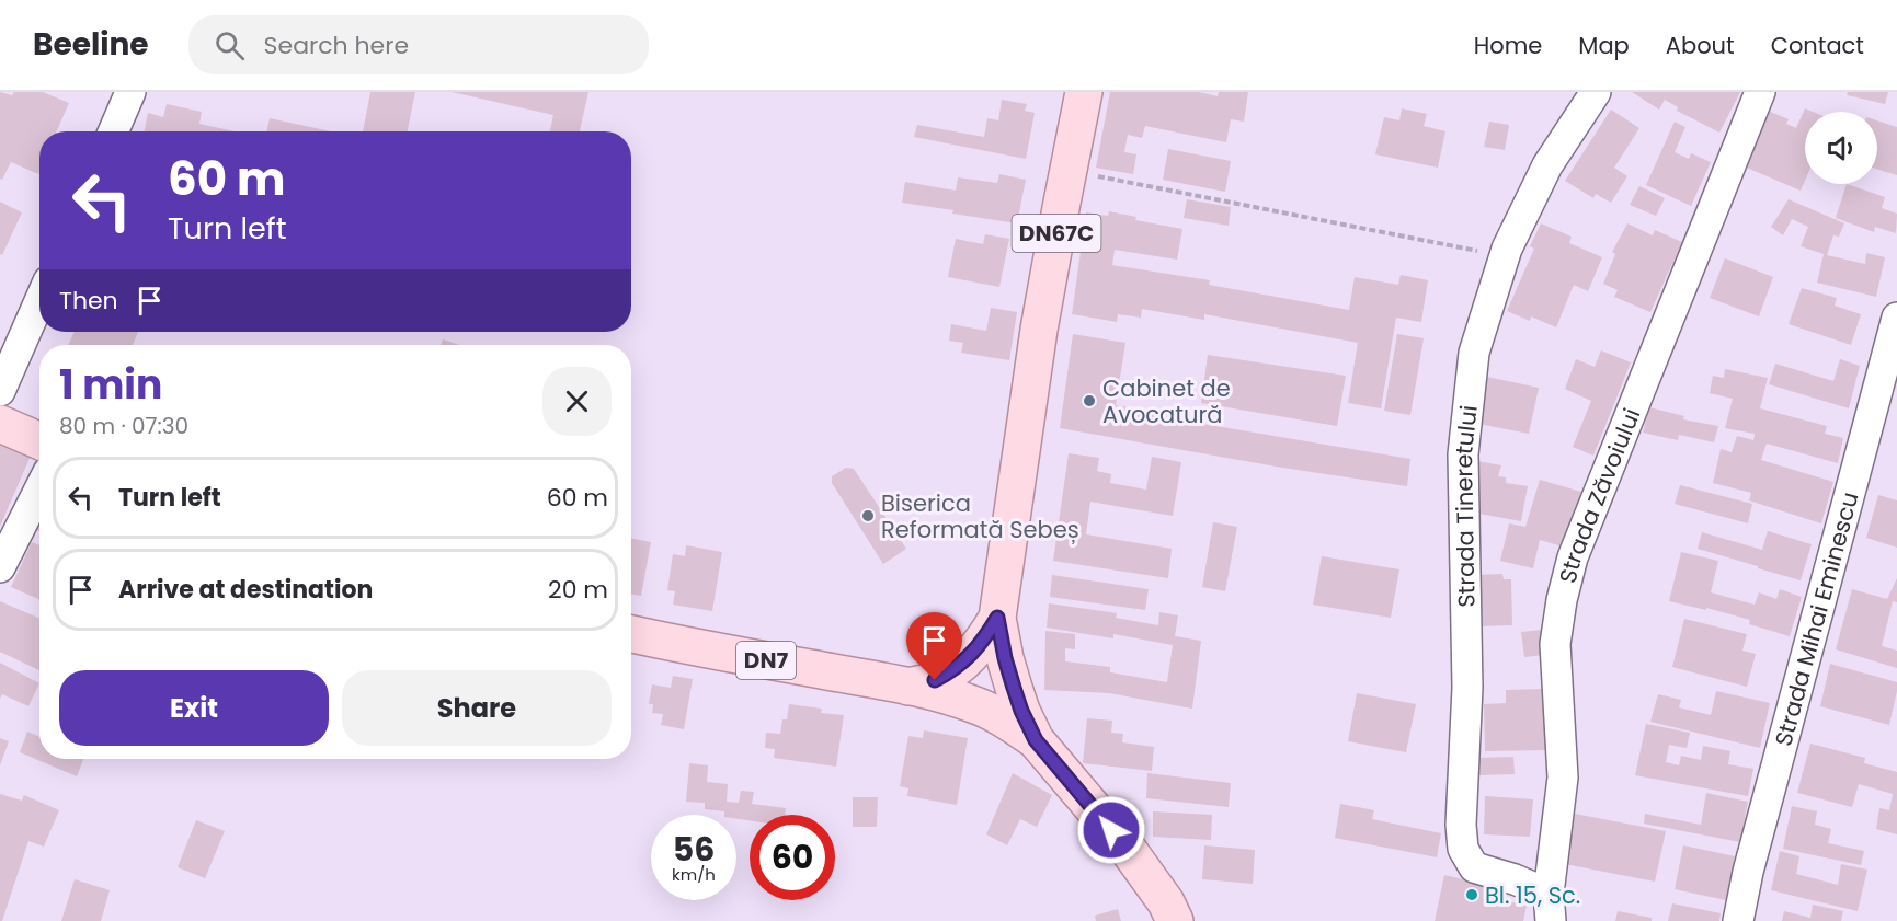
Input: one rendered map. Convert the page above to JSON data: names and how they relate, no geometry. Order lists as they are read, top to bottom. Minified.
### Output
{"streets":{"main road":["DN67C","DN7"],"street":["Strada Zăvoiului","Strada Tineretului","Strada Mihai Eminescu"]},"crossings":[["DN67C","DN7"],["Strada Zăvoiului","Strada Tineretului"]],"places":["Cabinet de Avocatură","Biserica Reformată Sebeș","Bl. 15, Sc."],"page":{"header":"Beeline","search":"Search here","nav":["Home","Map","About","Contact"],"turn":["60 m","Turn left"],"then":"Then","heading":["1 min","80 m · 07:30"],"list":[{"name":"Turn left","value":"60 m"},{"name":"Arrive at destination","value":"20 m"}],"buttons":["Exit","Share"],"speed":"56 km/h","limit":"60"}}
